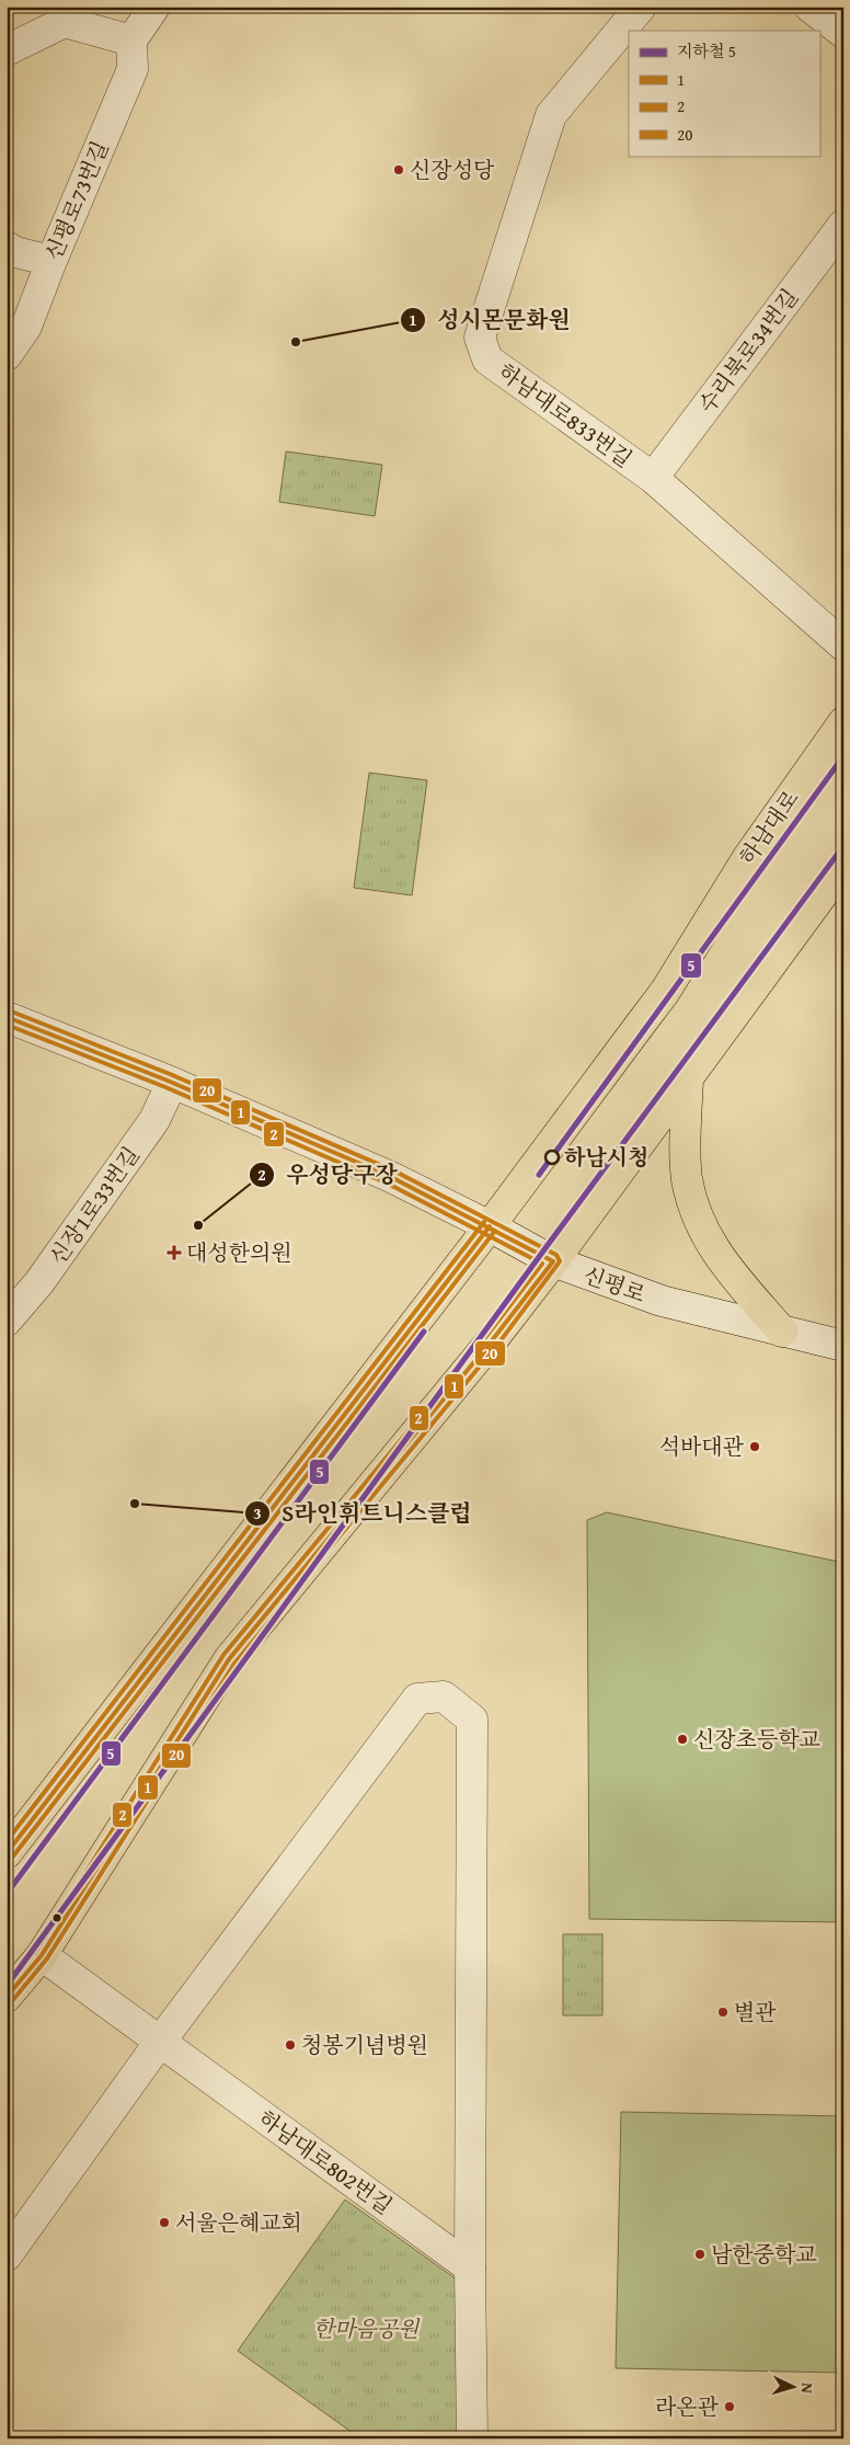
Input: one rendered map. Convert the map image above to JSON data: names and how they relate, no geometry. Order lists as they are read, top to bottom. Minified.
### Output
{"streets":{"main road":["하남대로"],"street":["신평로73번길","수리북로34번길","하남대로833번길","신장1로33번길","신평로","하남대로802번길"]},"crossings":[["수리북로34번길","하남대로833번길"],["하남대로","신평로"],["신장1로33번길","신평로"]],"parks":["한마음공원"],"places":{"other":["신장성당","성시몬문화원","하남시청","우성당구장","석바대관","S라인휘트니스클럽","신장초등학교","별관","청봉기념병원","서울은혜교회","남한중학교","라온관"],"health":["대성한의원"]},"lines":["metro line 5","transit line 20","transit line 1","transit line 2"],"legend":["지하철 5","1","2","20"],"north":"right"}
